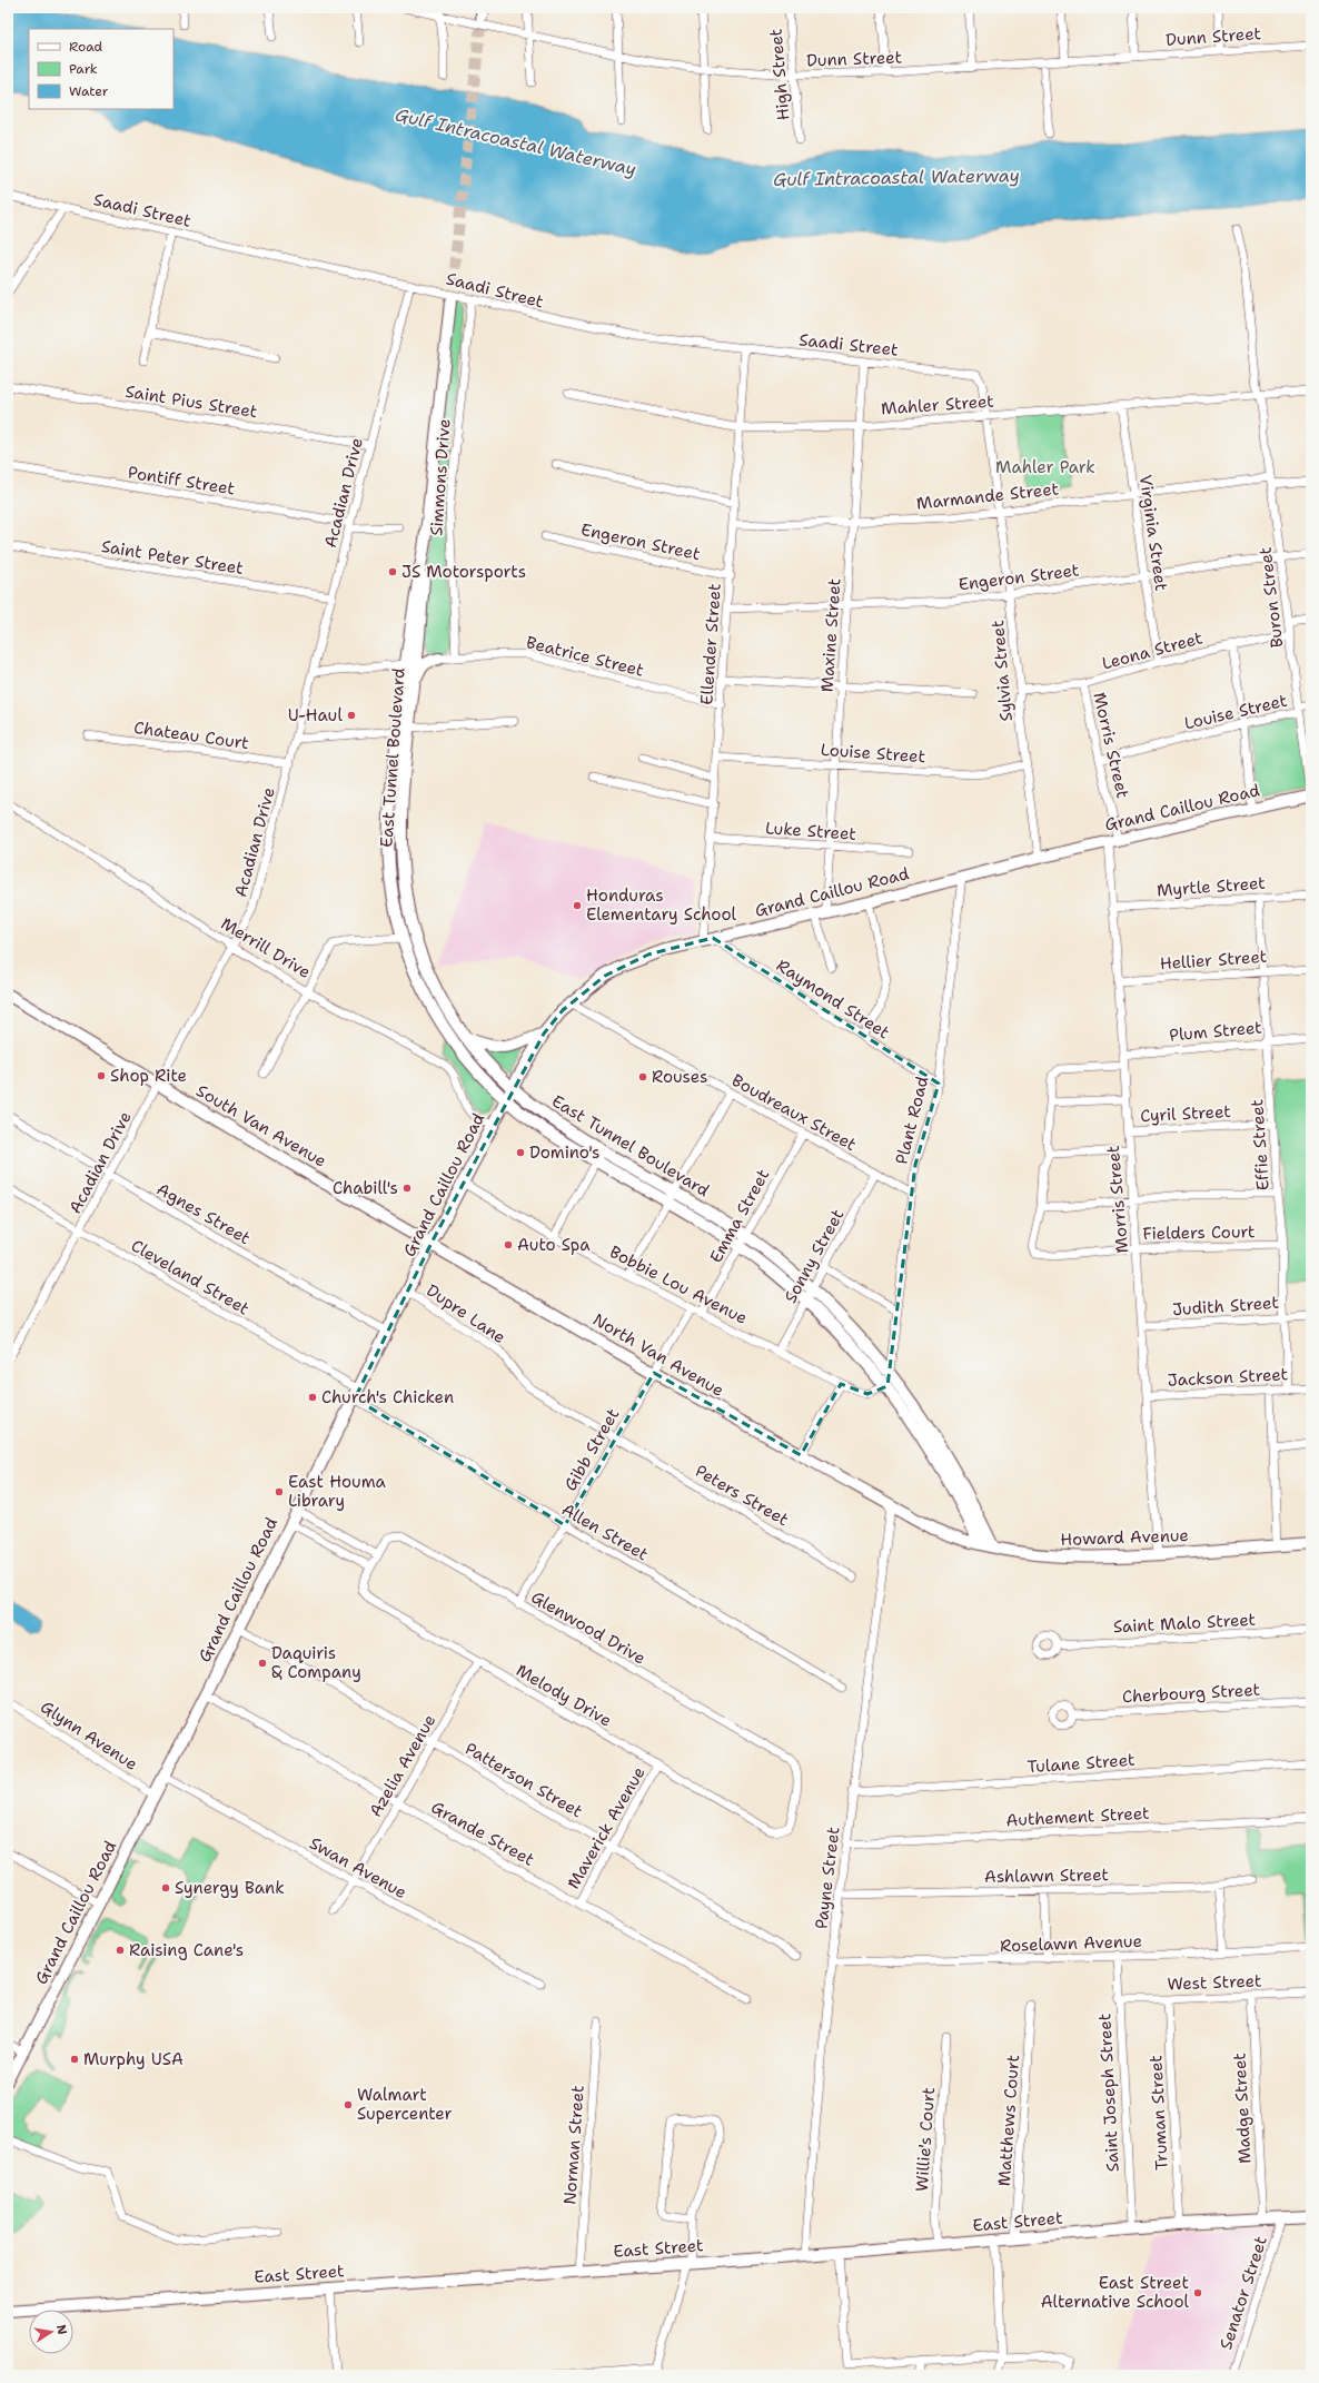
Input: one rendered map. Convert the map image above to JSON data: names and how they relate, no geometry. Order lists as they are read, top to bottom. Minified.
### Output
{"streets":{"main road":["East Tunnel Boulevard","Grand Caillou Road","South Van Avenue","North Van Avenue","Howard Avenue","East Street"],"street":["Dunn Street","High Street","Saadi Street","Saint Pius Street","Mahler Street","Simmons Drive","Pontiff Street","Acadian Drive","Marmande Street","Virginia Street","Engeron Street","Saint Peter Street","Buron Street","Maxine Street","Ellender Street","Leona Street","Beatrice Street","Sylvia Street","Louise Street","Chateau Court","Morris Street","Luke Street","Myrtle Street","Merrill Drive","Hellier Street","Raymond Street","Plum Street","Boudreaux Street","Cyril Street","Plant Road","Effie Street","Agnes Street","Emma Street","Fielders Court","Sonny Street","Cleveland Street","Bobbie Lou Avenue","Judith Street","Dupre Lane","Jackson Street","Gibb Street","Peters Street","Allen Street","Saint Malo Street","Glenwood Drive","Cherbourg Street","Melody Drive","Glynn Avenue","Tulane Street","Azelia Avenue","Patterson Street","Authement Street","Maverick Avenue","Grande Street","Swan Avenue","Ashlawn Street","Payne Street","Roselawn Avenue","West Street","Saint Joseph Street","Madge Street","Truman Street","Matthews Court","Willie's Court","Norman Street","Senator Street"]},"crossings":[["Dunn Street","High Street"],["Saadi Street","Simmons Drive"],["Saadi Street","Acadian Drive"],["Saadi Street","Maxine Street"],["Saadi Street","Ellender Street"],["Saadi Street","Sylvia Street"],["Saint Pius Street","Acadian Drive"],["Mahler Street","Virginia Street"],["Mahler Street","Buron Street"],["Mahler Street","Maxine Street"],["Mahler Street","Ellender Street"],["Mahler Street","Sylvia Street"],["Simmons Drive","Beatrice Street"],["Pontiff Street","Acadian Drive"],["Acadian Drive","Saint Peter Street"],["Acadian Drive","Chateau Court"],["Acadian Drive","Merrill Drive"],["Acadian Drive","South Van Avenue"],["Acadian Drive","Agnes Street"],["Acadian Drive","Cleveland Street"],["Marmande Street","Virginia Street"],["Marmande Street","Buron Street"],["Marmande Street","Maxine Street"],["Marmande Street","Ellender Street"],["Marmande Street","Sylvia Street"],["Virginia Street","Engeron Street"],["Virginia Street","Leona Street"],["Engeron Street","Buron Street"],["Engeron Street","Maxine Street"],["Engeron Street","Ellender Street"],["Engeron Street","Sylvia Street"],["Buron Street","Leona Street"],["Buron Street","Louise Street"],["Buron Street","Grand Caillou Road"],["Maxine Street","Louise Street"],["Maxine Street","Grand Caillou Road"],["Maxine Street","Luke Street"],["Ellender Street","Beatrice Street"],["Ellender Street","Louise Street"],["Ellender Street","Grand Caillou Road"],["Ellender Street","Luke Street"],["Ellender Street","Raymond Street"],["Leona Street","Sylvia Street"],["Leona Street","Morris Street"],["Sylvia Street","Louise Street"],["Sylvia Street","Grand Caillou Road"],["Louise Street","Morris Street"],["Morris Street","Grand Caillou Road"],["Morris Street","Myrtle Street"],["Morris Street","Hellier Street"],["Morris Street","Plum Street"],["Morris Street","Cyril Street"],["Morris Street","Fielders Court"],["Morris Street","Judith Street"],["Morris Street","Jackson Street"],["Morris Street","Howard Avenue"],["East Tunnel Boulevard","Grand Caillou Road"],["East Tunnel Boulevard","Plant Road"],["East Tunnel Boulevard","Emma Street"],["East Tunnel Boulevard","Sonny Street"],["East Tunnel Boulevard","Bobbie Lou Avenue"],["East Tunnel Boulevard","Howard Avenue"],["Grand Caillou Road","Merrill Drive"],["Grand Caillou Road","Raymond Street"],["Grand Caillou Road","Boudreaux Street"],["Grand Caillou Road","Plant Road"],["Grand Caillou Road","South Van Avenue"],["Grand Caillou Road","Agnes Street"],["Grand Caillou Road","Cleveland Street"],["Grand Caillou Road","Bobbie Lou Avenue"],["Grand Caillou Road","Dupre Lane"],["Grand Caillou Road","North Van Avenue"],["Grand Caillou Road","Allen Street"],["Grand Caillou Road","Glynn Avenue"],["Grand Caillou Road","Patterson Street"],["Grand Caillou Road","Grande Street"],["Grand Caillou Road","Swan Avenue"],["Myrtle Street","Effie Street"],["Hellier Street","Effie Street"],["Raymond Street","Plant Road"],["Plum Street","Effie Street"],["Boudreaux Street","Plant Road"],["Boudreaux Street","Emma Street"],["Boudreaux Street","Sonny Street"],["Cyril Street","Effie Street"],["South Van Avenue","North Van Avenue"],["Effie Street","Fielders Court"],["Effie Street","Judith Street"],["Effie Street","Jackson Street"],["Emma Street","Bobbie Lou Avenue"],["Sonny Street","Bobbie Lou Avenue"],["Cleveland Street","Allen Street"],["Bobbie Lou Avenue","Gibb Street"],["Dupre Lane","Gibb Street"],["Dupre Lane","Peters Street"],["North Van Avenue","Gibb Street"],["North Van Avenue","Howard Avenue"],["Gibb Street","Peters Street"],["Gibb Street","Allen Street"],["Gibb Street","Glenwood Drive"],["Howard Avenue","Payne Street"],["Glenwood Drive","Melody Drive"],["Melody Drive","Azelia Avenue"],["Melody Drive","Maverick Avenue"],["Tulane Street","Payne Street"],["Azelia Avenue","Patterson Street"],["Azelia Avenue","Grande Street"],["Azelia Avenue","Swan Avenue"],["Patterson Street","Maverick Avenue"],["Authement Street","Payne Street"],["Maverick Avenue","Grande Street"],["Ashlawn Street","Payne Street"],["Payne Street","Roselawn Avenue"],["Payne Street","East Street"],["Roselawn Avenue","Saint Joseph Street"],["West Street","Saint Joseph Street"],["West Street","Madge Street"],["West Street","Truman Street"],["Saint Joseph Street","East Street"],["Madge Street","East Street"],["Truman Street","East Street"],["Matthews Court","East Street"],["Willie's Court","East Street"],["Norman Street","East Street"],["East Street","Senator Street"]],"water":["Gulf Intracoastal Waterway"],"parks":["Mahler Park"],"places":["JS Motorsports","U-Haul","Honduras Elementary School","Shop Rite","Rouses","Domino's","Chabill's","Auto Spa","Church's Chicken","East Houma Library","Daquiris & Company","Synergy Bank","Raising Cane's","Murphy USA","Walmart Supercenter","East Street Alternative School"],"legend":["Road","Park","Water"],"north":"right"}
